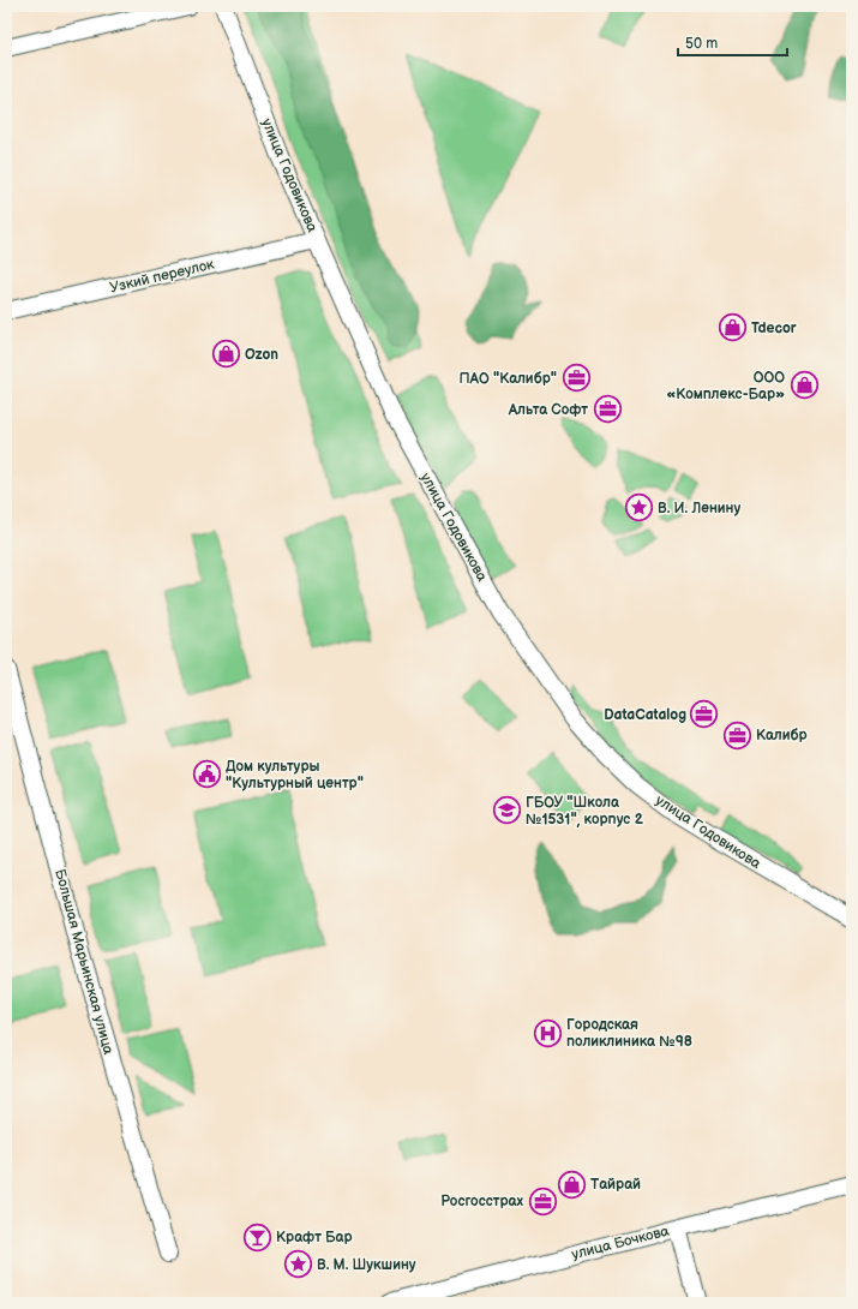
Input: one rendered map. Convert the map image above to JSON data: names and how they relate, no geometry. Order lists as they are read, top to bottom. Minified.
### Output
{"streets":{"street":["улица Годовикова","Узкий переулок","Большая Марьинская улица","улица Бочкова"]},"crossings":[["улица Годовикова","Узкий переулок"]],"places":{"shop":["Tdecor","Ozon","ООО «Комплекс-Бар»","Тайрай"],"office":["ПАО \"Калибр\"","Альта Софт","DataCatalog","Калибр","Росгосстрах"],"place":["В. И. Ленину","В. М. Шукшину"],"public building":["Дом культуры \"Культурный центр\""],"school or university":["ГБОУ \"Школа №1531\", корпус 2"],"hospital":["Городская поликлиника №98"],"bar":["Крафт Бар"]},"scale_bar":"50 m"}
